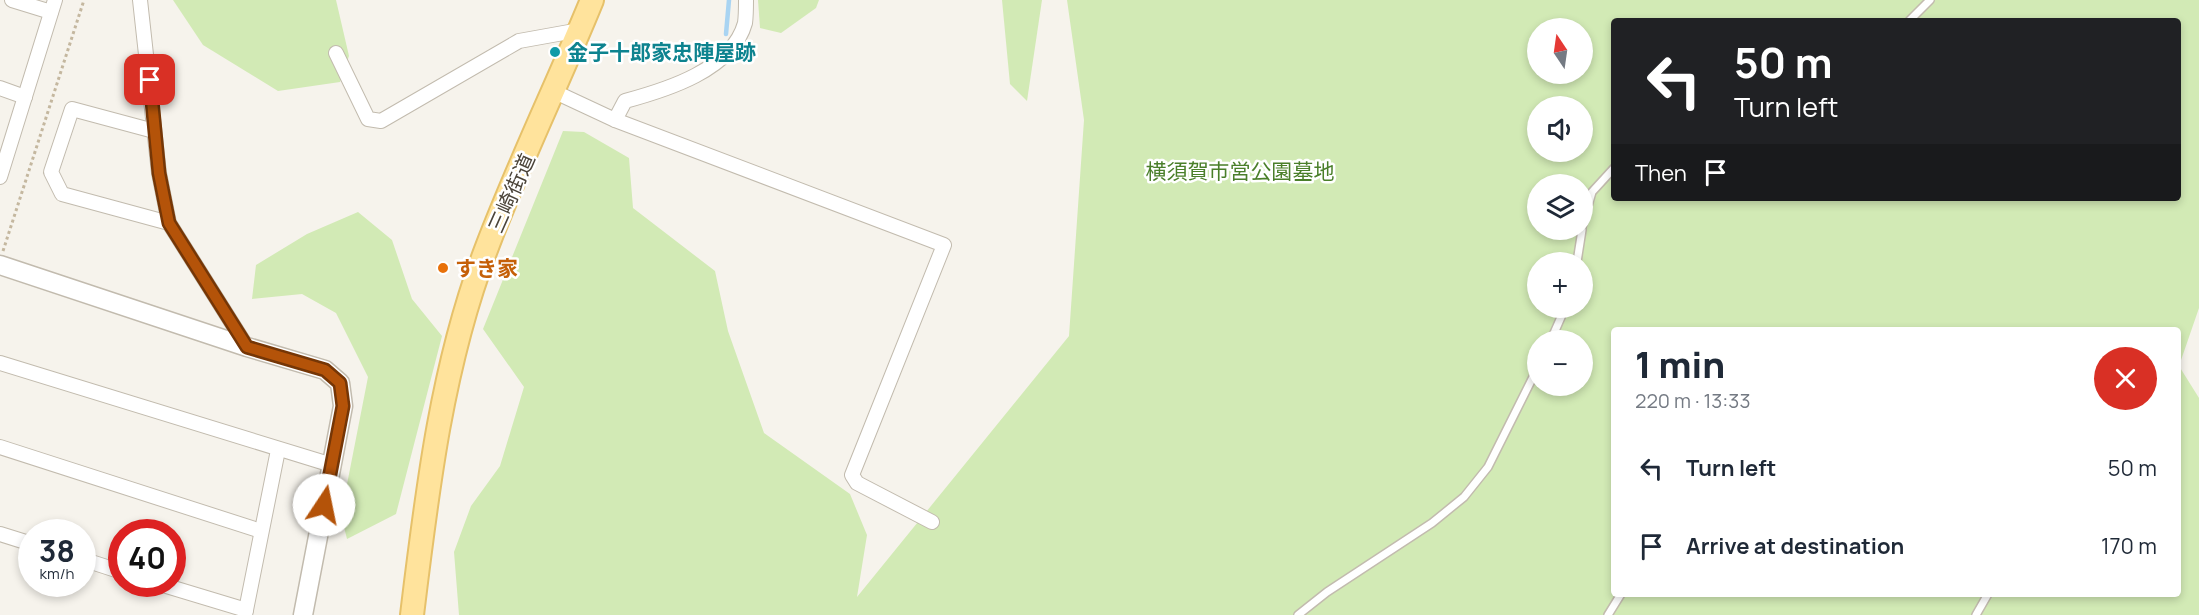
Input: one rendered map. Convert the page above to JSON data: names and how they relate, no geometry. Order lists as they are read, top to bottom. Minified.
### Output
{"streets":{"main road":["三崎街道"]},"parks":["横須賀市営公園墓地"],"places":["金子十郎家忠陣屋跡","すき家"],"north":"top","page":{"map_buttons":["+","−"],"turn":["50 m","Turn left"],"then":"Then","heading":["1 min","220 m · 13:33"],"list":[{"name":"Turn left","value":"50 m"},{"name":"Arrive at destination","value":"170 m"}],"speed":"38 km/h","limit":"40"}}
